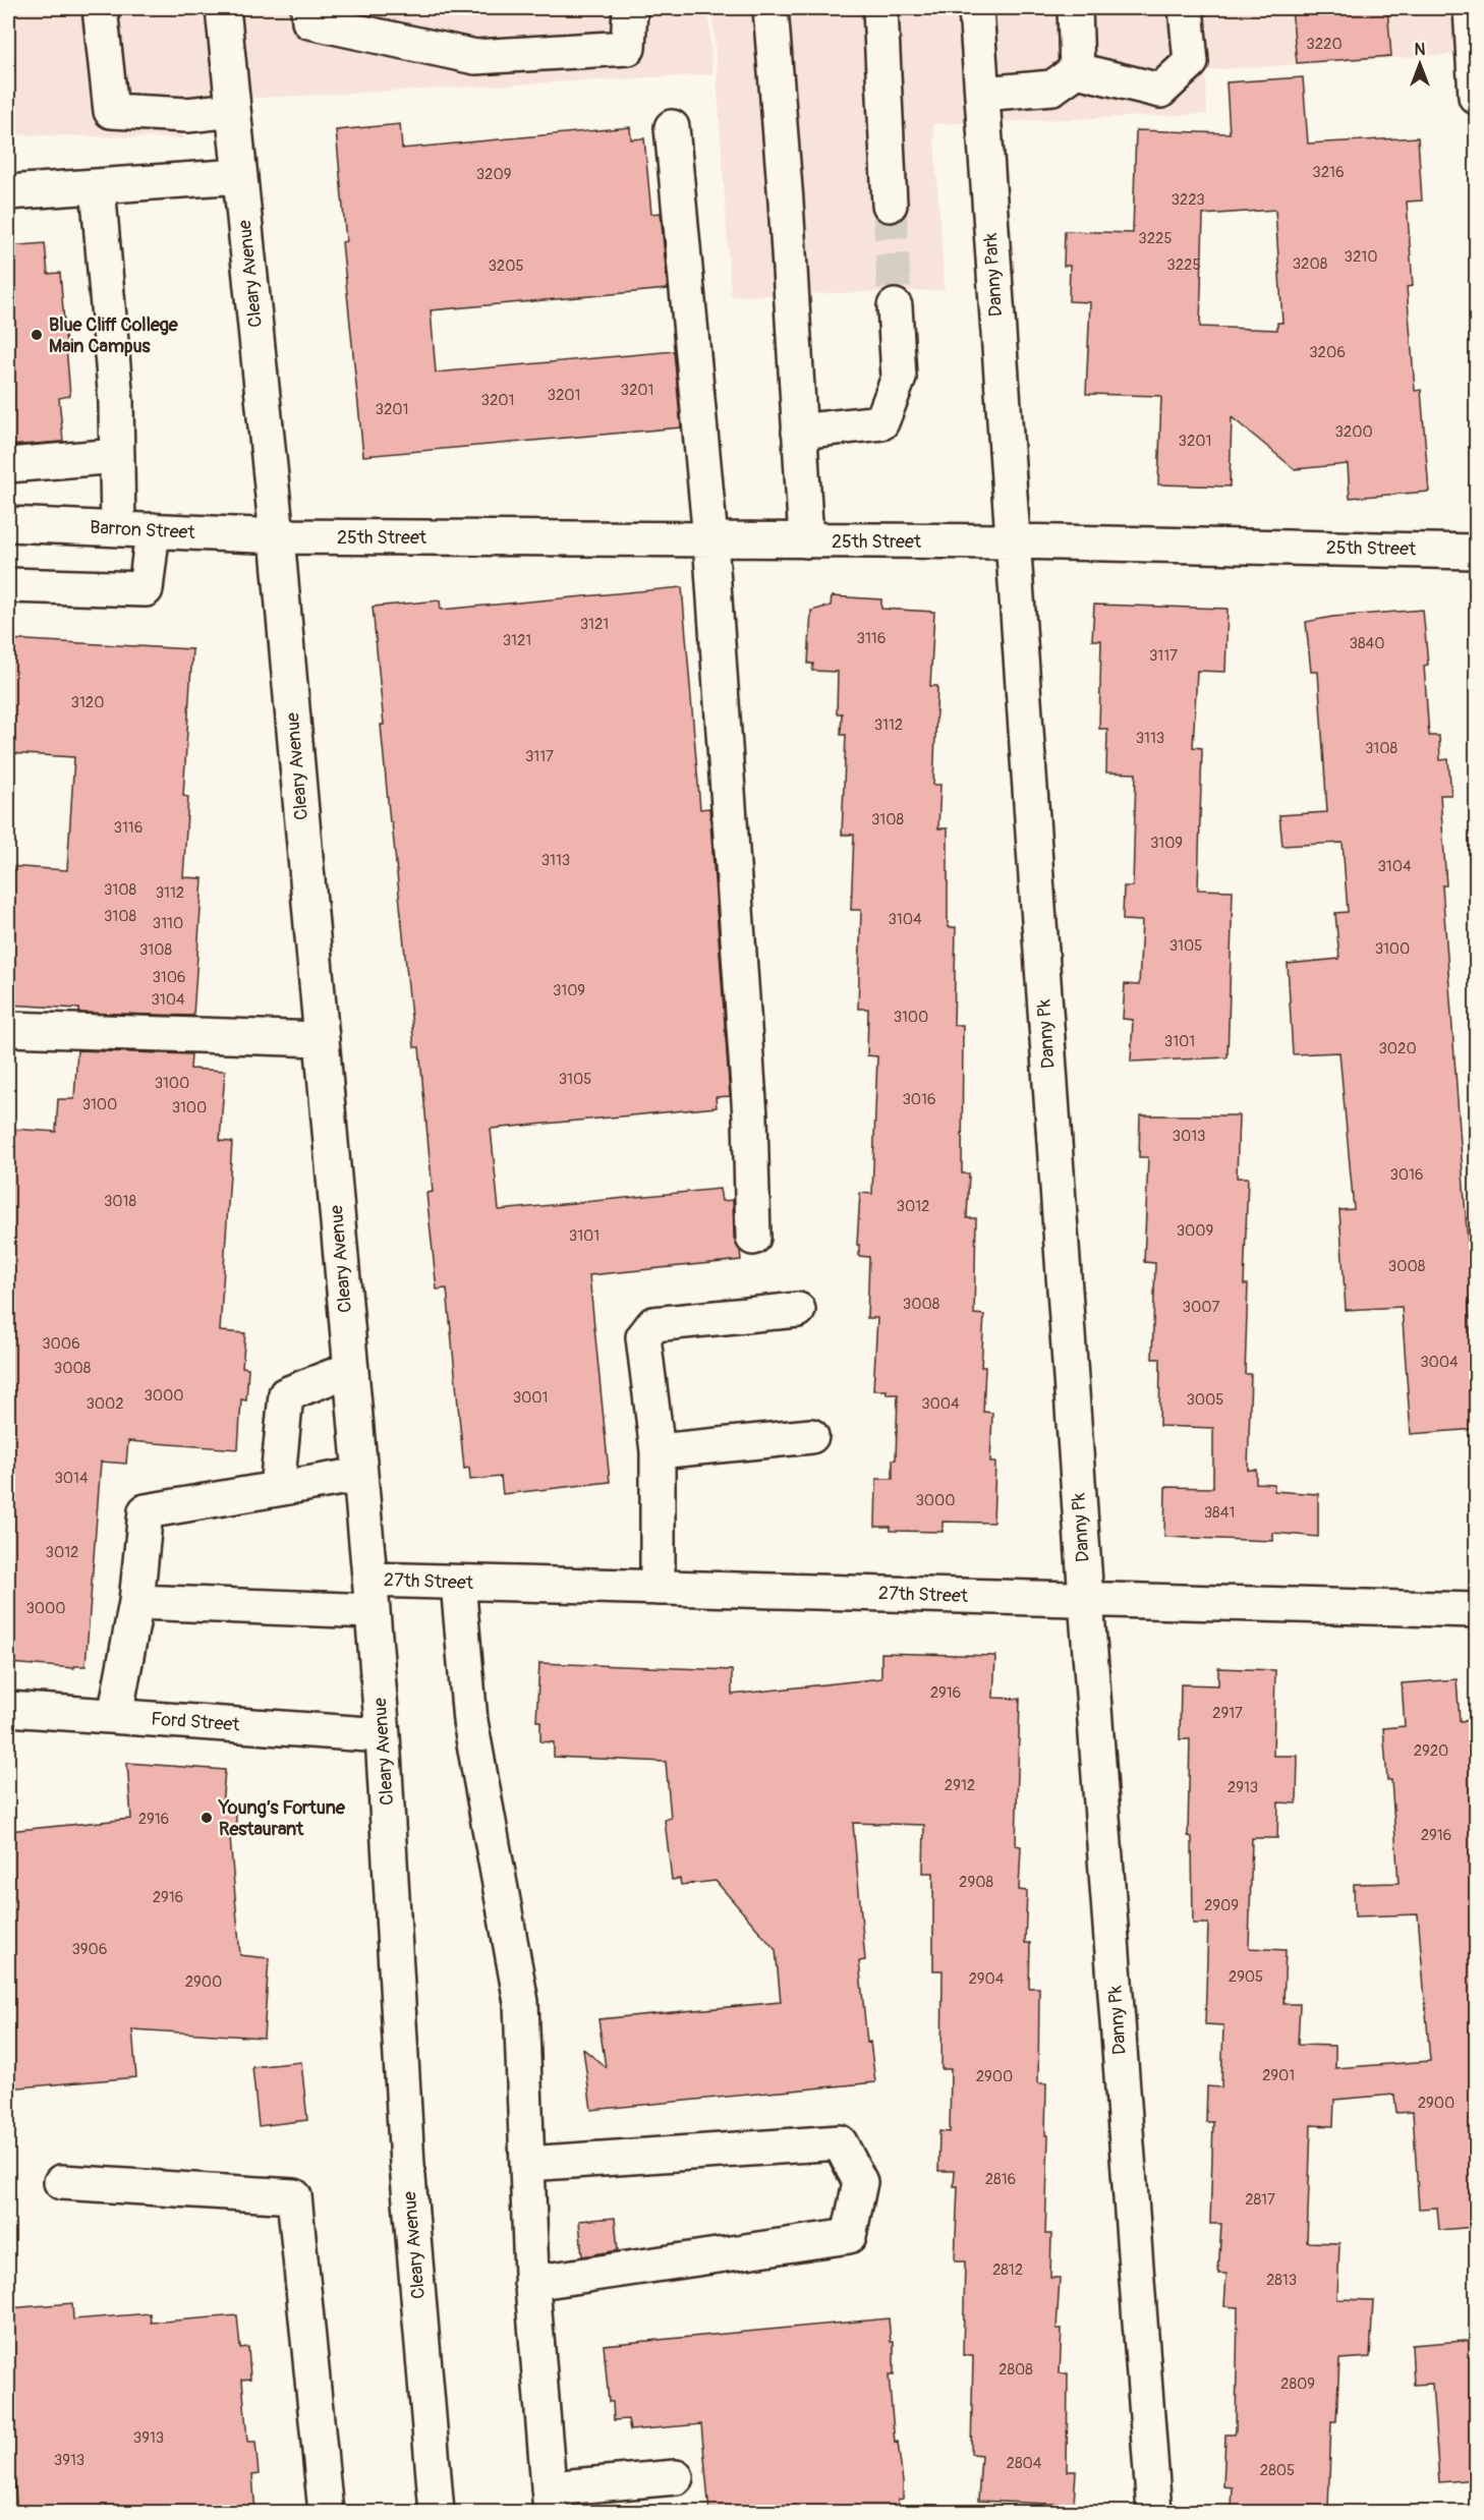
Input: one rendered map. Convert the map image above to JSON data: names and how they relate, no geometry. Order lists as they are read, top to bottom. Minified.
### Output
{"streets":{"street":["Cleary Avenue","Danny Park","Barron Street","25th Street","Danny Pk","27th Street","Ford Street"]},"crossings":[["Cleary Avenue","Barron Street"],["Cleary Avenue","25th Street"],["Cleary Avenue","27th Street"],["Cleary Avenue","Ford Street"],["Danny Park","25th Street"],["Danny Park","Danny Pk"],["Barron Street","25th Street"],["25th Street","Danny Pk"],["Danny Pk","27th Street"]],"places":["Blue Cliff College Main Campus","Young’s Fortune Restaurant"],"house_numbers":["3220","3216","3209","3223","3225","3210","3208","3225","3205","3206","3201","3201","3201","3201","3200","3201","3121","3116","3121","3840","3117","3120","3112","3113","3108","3117","3108","3116","3109","3113","3104","3108","3112","3108","3104","3110","3105","3100","3108","3106","3109","3104","3100","3101","3020","3105","3100","3016","3100","3100","3013","3016","3018","3012","3009","3101","3008","3008","3007","3006","3004","3008","3000","3001","3005","3002","3004","3014","3000","3841","3012","3000","2916","2917","2920","2912","2913","2916","2916","2908","2916","2909","3906","2905","2904","2900","2901","2900","2900","2816","2817","2812","2813","2808","2809","3913","3913","2804","2805"],"north":"top"}
